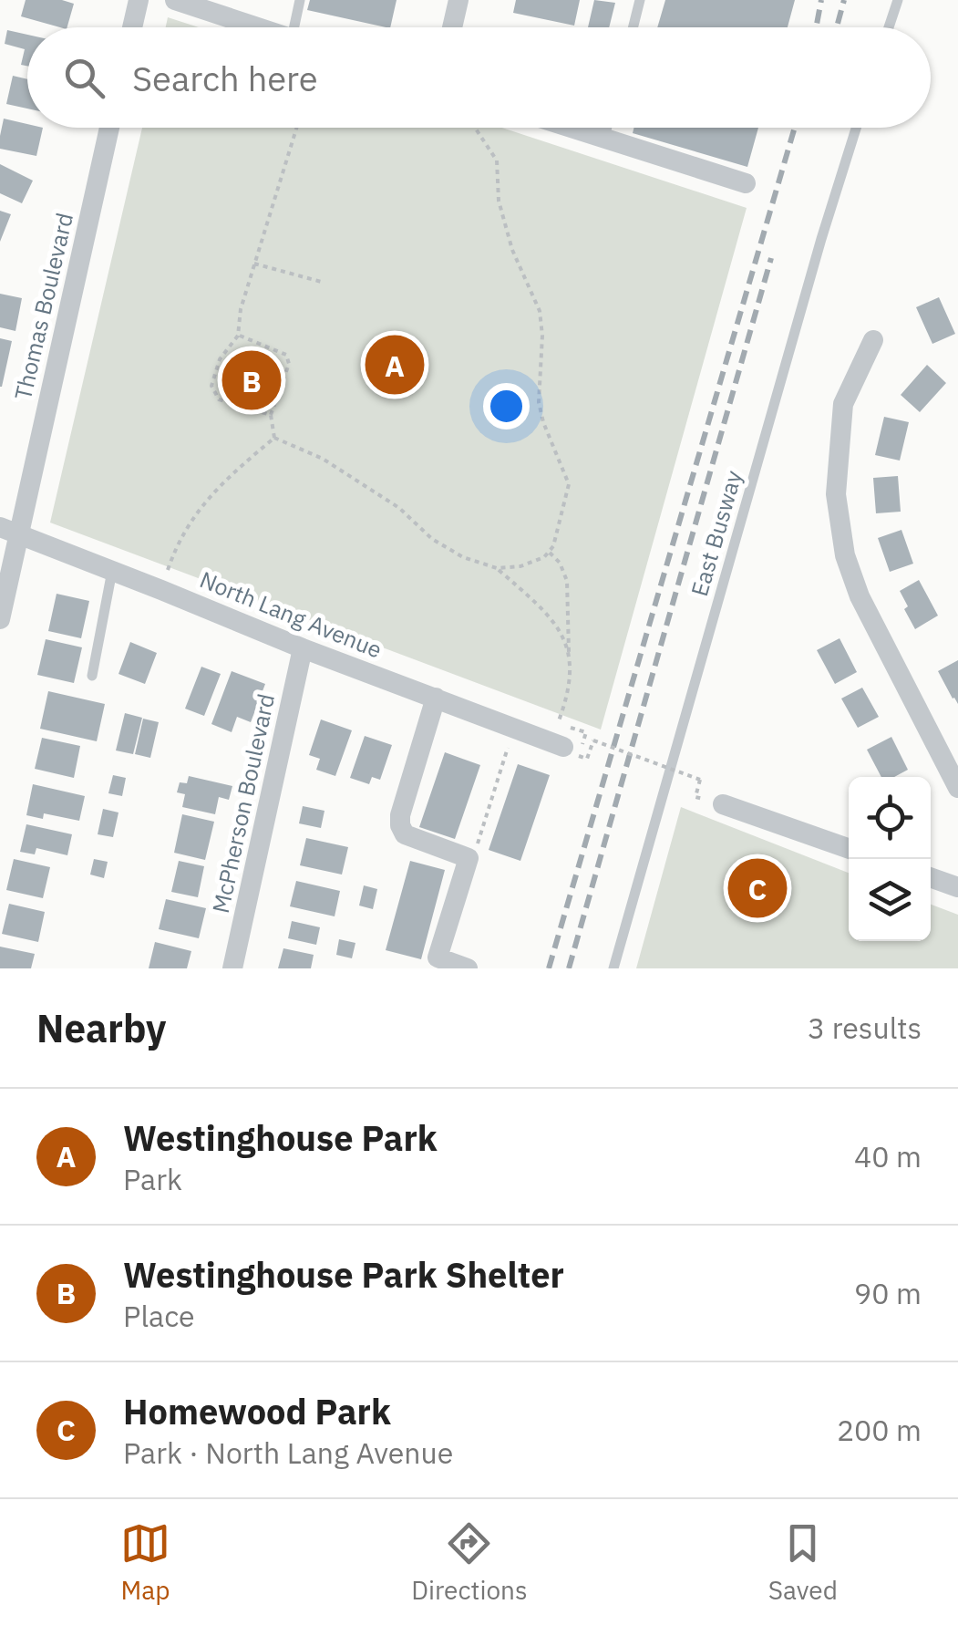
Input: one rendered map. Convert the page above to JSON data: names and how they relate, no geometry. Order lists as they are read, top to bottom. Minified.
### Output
{"streets":{"street":["Thomas Boulevard","North Lang Avenue","McPherson Boulevard"],"lane":["East Busway"]},"crossings":[["Thomas Boulevard","North Lang Avenue"],["North Lang Avenue","McPherson Boulevard"]],"page":{"search":"Search here","pins":["A","B","C"],"heading":["Nearby","3 results"],"list":[{"mark":"A","name":"Westinghouse Park","note":"Park","value":"40 m"},{"mark":"B","name":"Westinghouse Park Shelter","note":"Place","value":"90 m"},{"mark":"C","name":"Homewood Park","note":"Park · North Lang Avenue","value":"200 m"}],"nav":["Map","Directions","Saved"]}}
